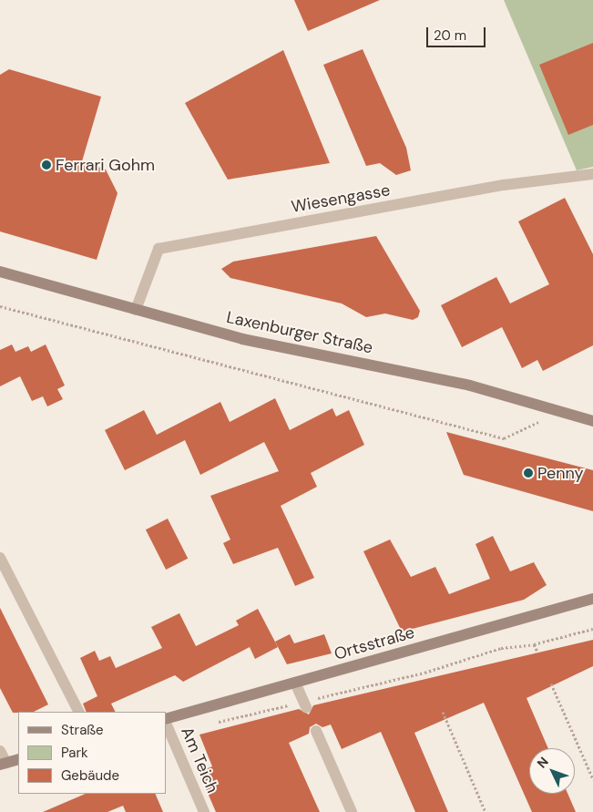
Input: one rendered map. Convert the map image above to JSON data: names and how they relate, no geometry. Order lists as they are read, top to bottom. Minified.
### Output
{"streets":{"main road":["Laxenburger Straße","Ortsstraße"],"street":["Wiesengasse","Am Teich"]},"crossings":[["Wiesengasse","Laxenburger Straße"]],"places":["Ferrari Gohm","Penny"],"legend":["Straße","Park","Gebäude"],"scale_bar":"20 m","north":"top left"}
